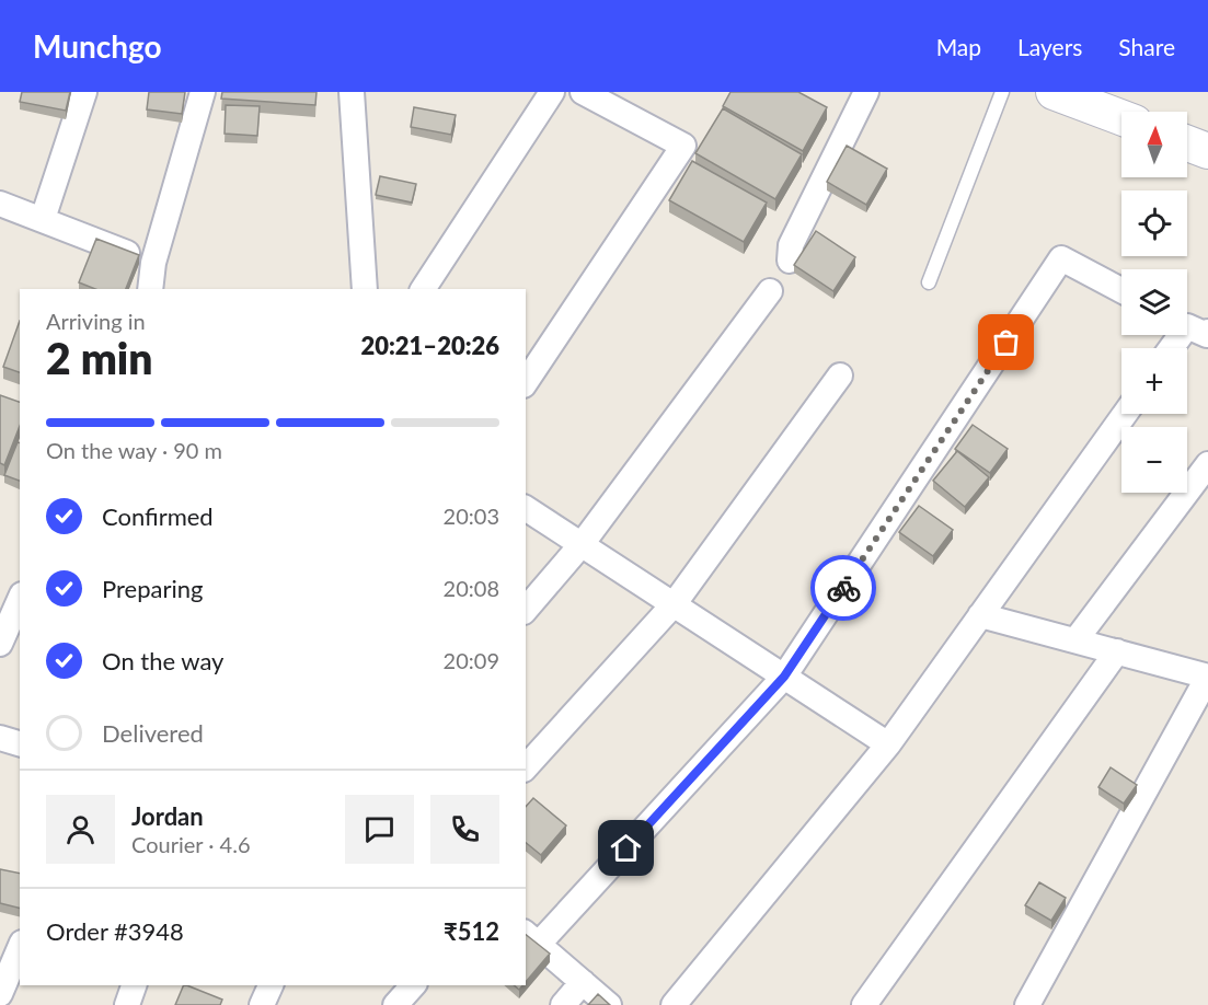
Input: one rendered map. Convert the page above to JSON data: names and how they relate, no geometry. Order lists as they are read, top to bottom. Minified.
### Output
{"north":"top","page":{"header":"Munchgo","nav":["Map","Layers","Share"],"map_buttons":["+","−"],"heading":["2 min","Arriving in","20:21–20:26"],"panel":["Jordan","Courier · 4.6","Order #3948","₹512"],"bar":"On the way · 90 m","list":[["Confirmed","20:03"],["Preparing","20:08"],["On the way","20:09"],"Delivered"]}}
